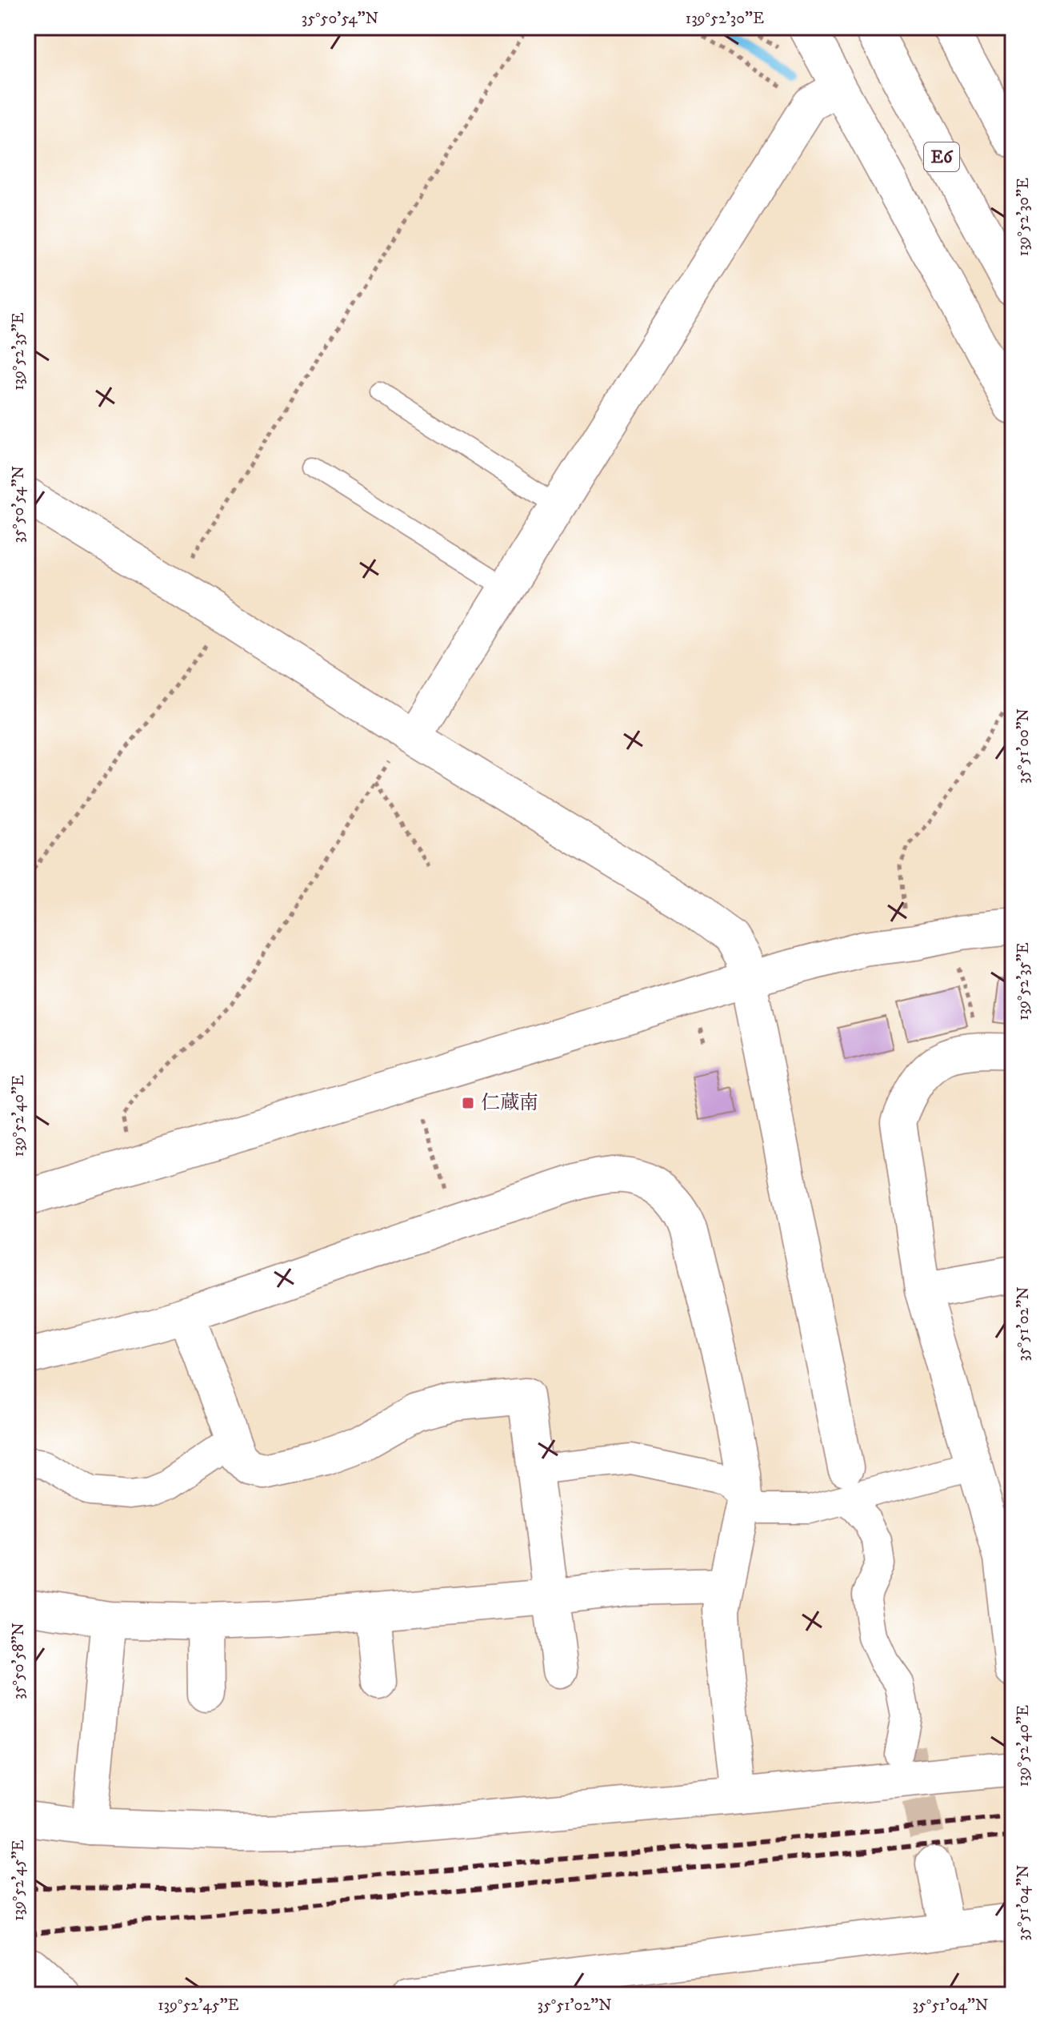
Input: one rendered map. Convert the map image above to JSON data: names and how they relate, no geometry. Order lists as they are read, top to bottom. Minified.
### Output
{"streets":{"main road":["E6"]},"places":{"transit":["仁蔵南"]},"coordinates":["35°50'54\"N","139°52'30\"E","139°52'35\"E","35°51'00\"N","139°52'40\"E","35°51'02\"N","35°50'58\"N","139°52'45\"E","35°51'04\"N"]}
